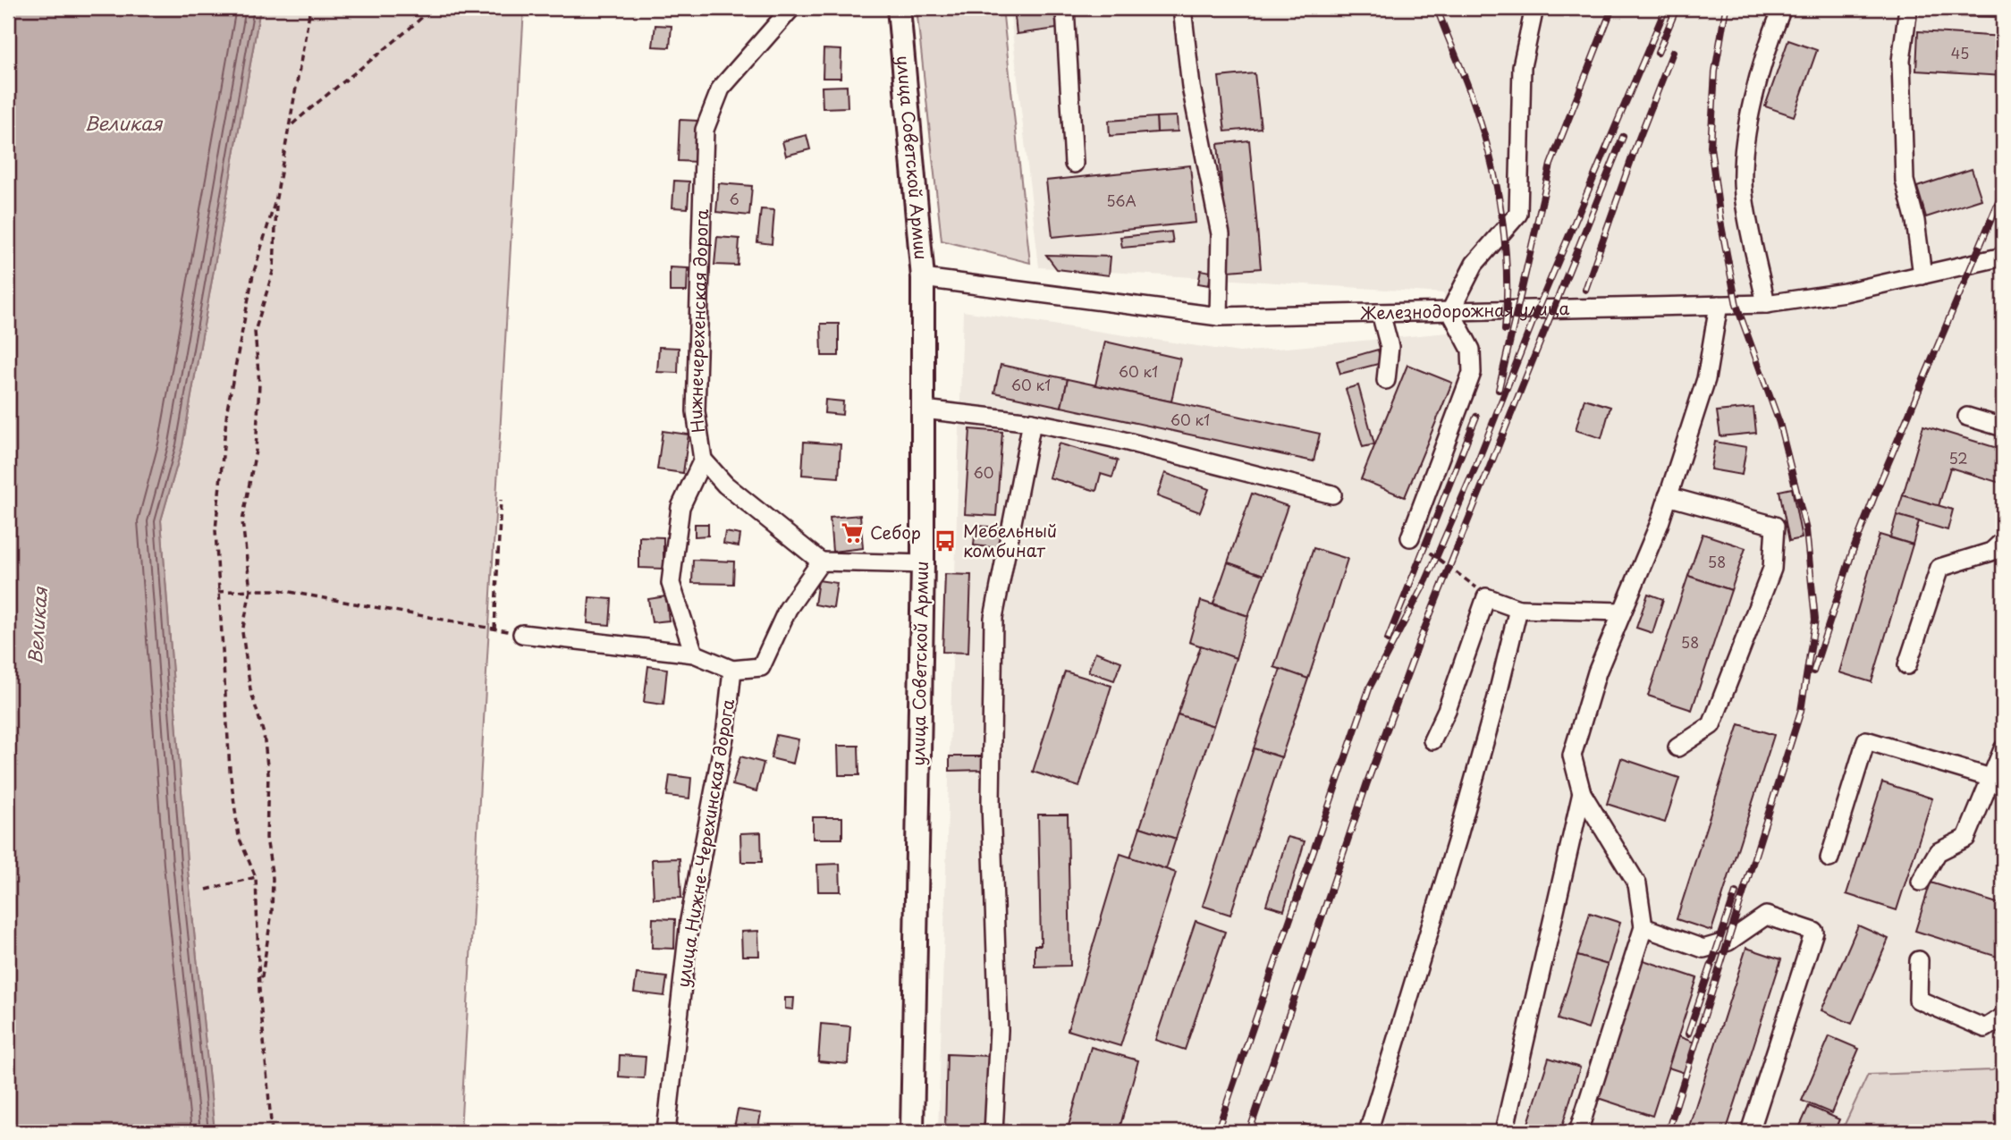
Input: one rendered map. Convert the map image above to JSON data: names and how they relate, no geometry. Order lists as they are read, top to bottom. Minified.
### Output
{"streets":{"main road":["улица Советской Армии"],"street":["Железнодорожная улица","Нижнечерехенская дорога","улица Нижне-Черехинская дорога"]},"crossings":[["улица Советской Армии","Железнодорожная улица"]],"water":["Великая"],"places":{"supermarket":["Себор"],"bus stop":["Мебельный комбинат"]},"house_numbers":["45","6","56А","60 к1","60 к1","60 к1","52","60","58","58"]}
